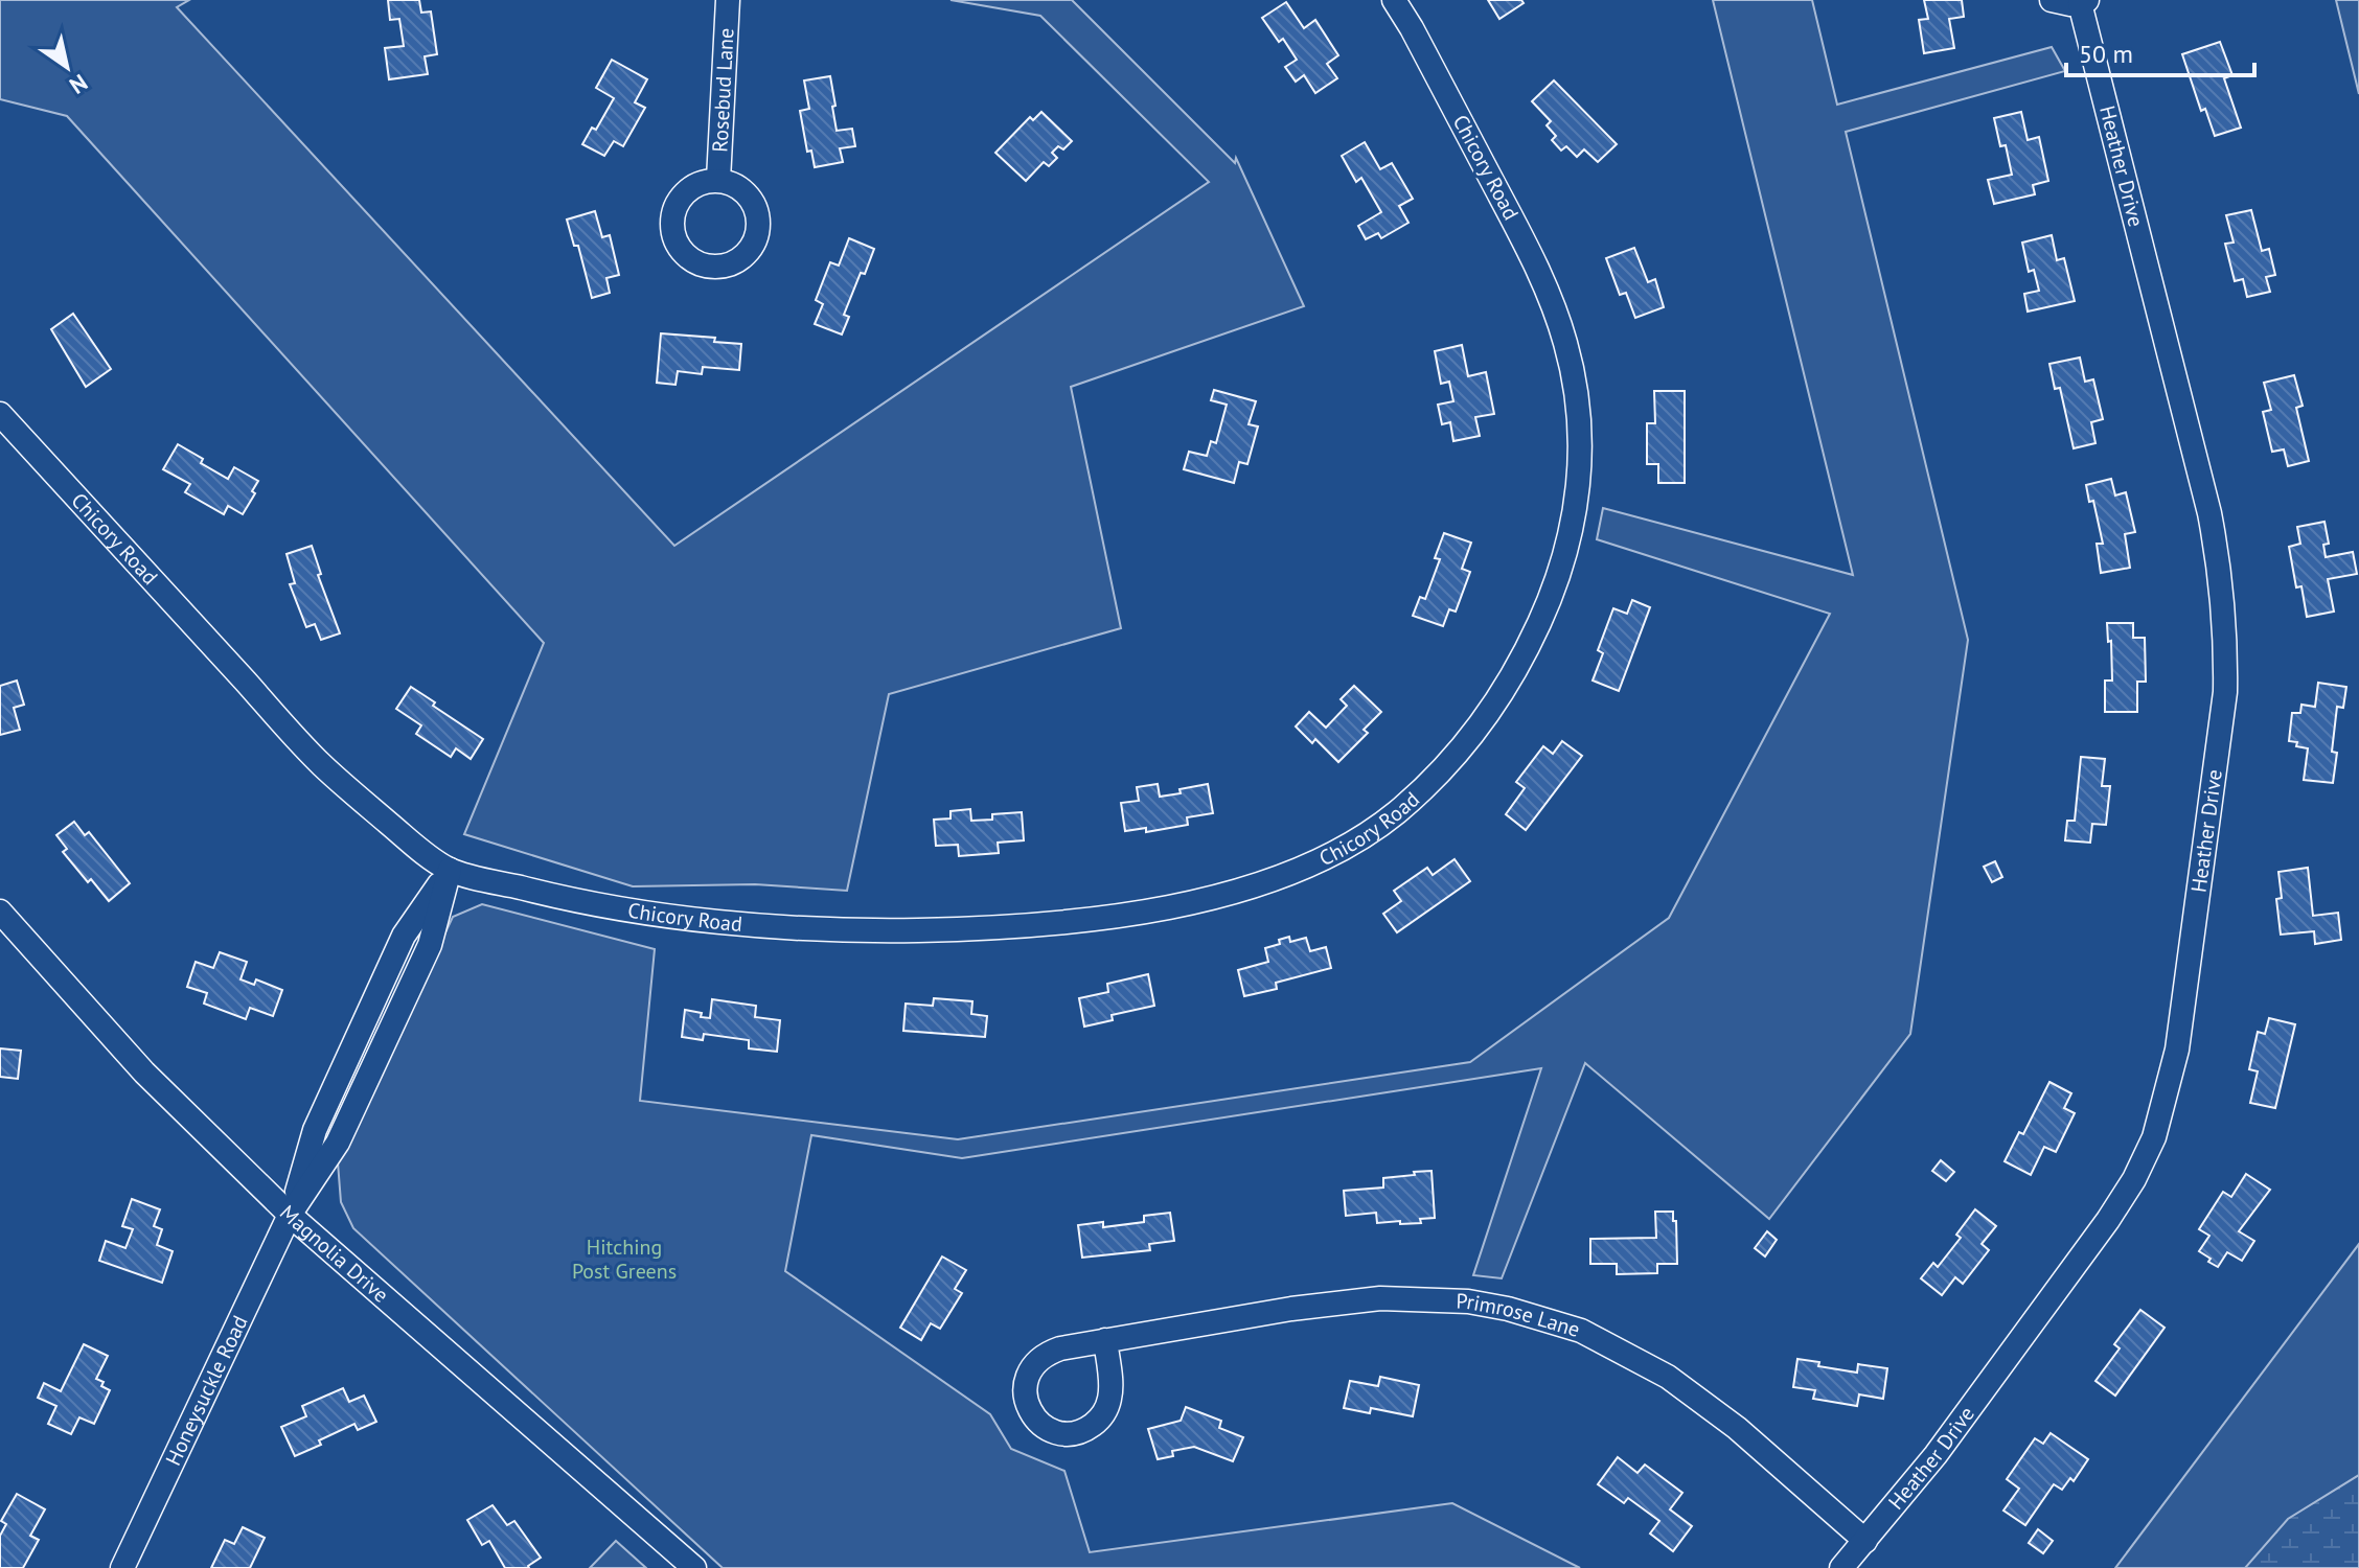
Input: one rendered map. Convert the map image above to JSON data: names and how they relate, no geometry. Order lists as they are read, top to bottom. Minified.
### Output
{"streets":{"street":["Rosebud Lane","Heather Drive","Chicory Road","Magnolia Drive","Primrose Lane","Honeysuckle Road"]},"crossings":[["Heather Drive","Primrose Lane"],["Magnolia Drive","Honeysuckle Road"]],"parks":["Hitching Post Greens"],"scale_bar":"50 m","north":"bottom right"}
